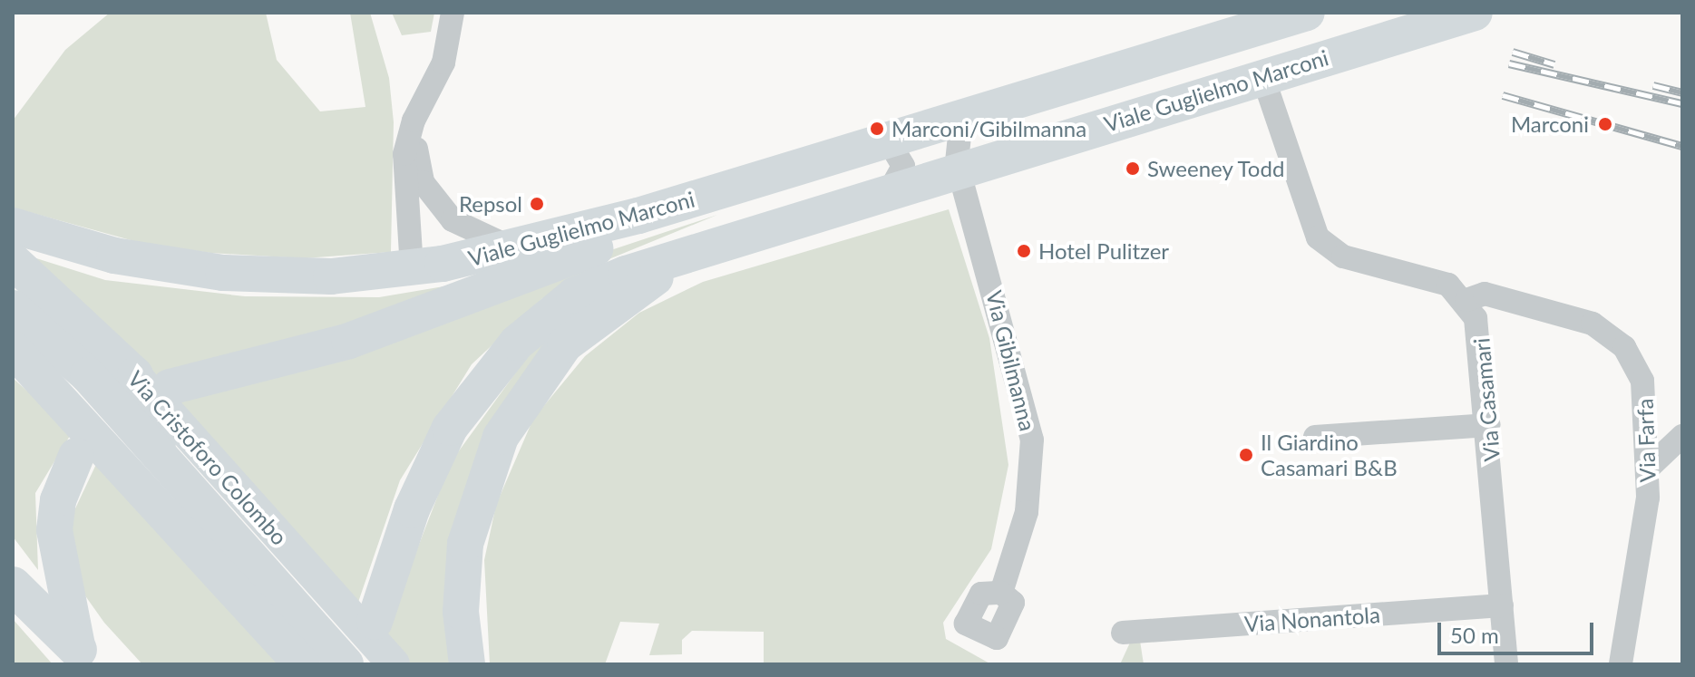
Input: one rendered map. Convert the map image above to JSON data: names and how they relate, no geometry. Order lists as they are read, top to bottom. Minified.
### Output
{"streets":{"main road":["Viale Guglielmo Marconi","Via Cristoforo Colombo"],"street":["Via Gibilmanna","Via Casamari","Via Farfa","Via Nonantola"]},"crossings":[["Viale Guglielmo Marconi","Via Gibilmanna"],["Via Casamari","Via Farfa"],["Via Casamari","Via Nonantola"]],"places":["Marconi","Marconi/Gibilmanna","Sweeney Todd","Repsol","Hotel Pulitzer","Il Giardino Casamari B&B"],"scale_bar":"50 m"}
